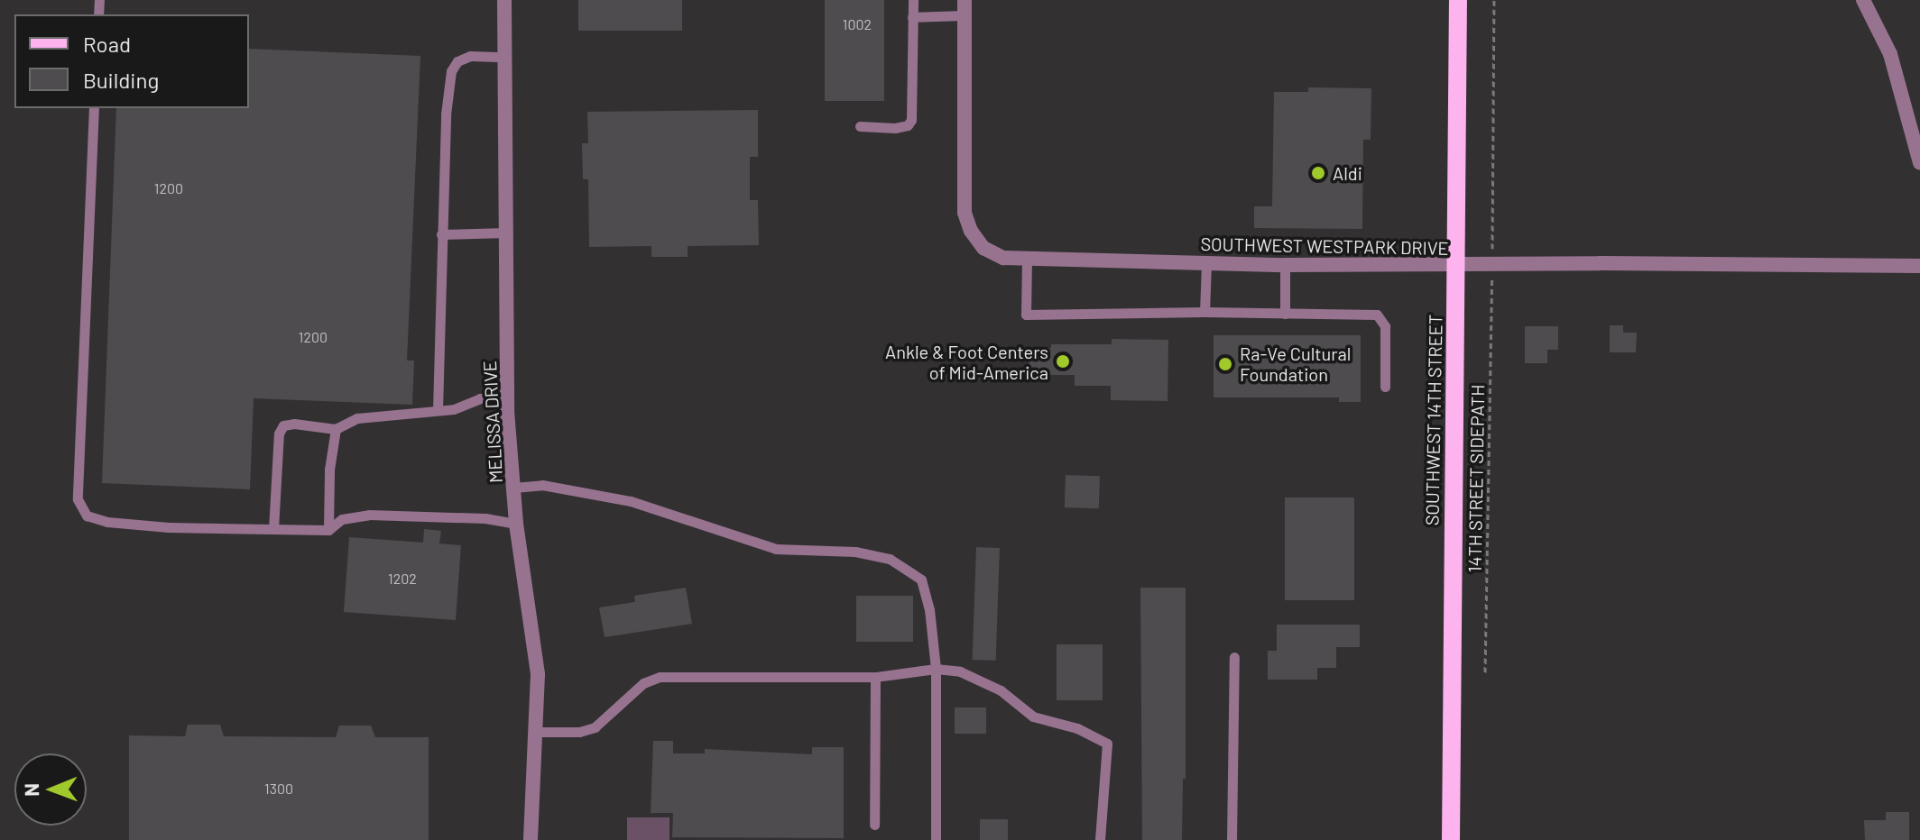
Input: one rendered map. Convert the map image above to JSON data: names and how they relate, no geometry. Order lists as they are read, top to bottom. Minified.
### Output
{"streets":{"main road":["SOUTHWEST 14TH STREET"],"street":["SOUTHWEST WESTPARK DRIVE","MELISSA DRIVE"],"path":["14TH STREET SIDEPATH"]},"crossings":[["SOUTHWEST WESTPARK DRIVE","SOUTHWEST 14TH STREET"]],"places":["Aldi","Ankle & Foot Centers of Mid-America","Ra-Ve Cultural Foundation"],"house_numbers":["1002","1200","1200","1202","1300"],"legend":["Road","Building"],"north":"left"}
